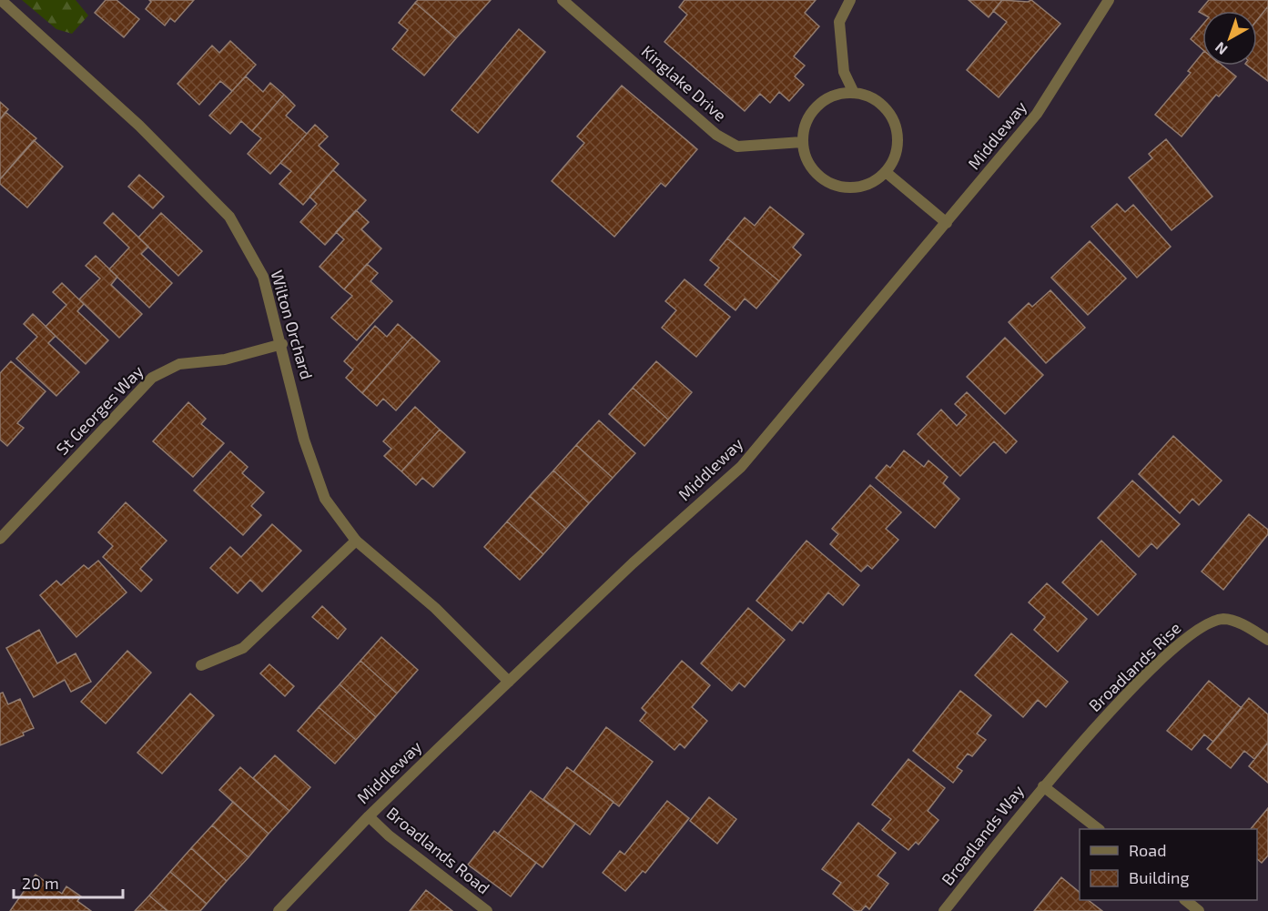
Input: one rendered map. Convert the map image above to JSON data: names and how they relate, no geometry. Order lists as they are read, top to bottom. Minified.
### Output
{"streets":{"street":["Kinglake Drive","Middleway","Wilton Orchard","St Georges Way","Broadlands Rise","Broadlands Way","Broadlands Road"]},"crossings":[["Middleway","Wilton Orchard"],["Middleway","Broadlands Road"],["Wilton Orchard","St Georges Way"],["Broadlands Rise","Broadlands Way"]],"legend":["Road","Building"],"scale_bar":"20 m","north":"bottom left"}
